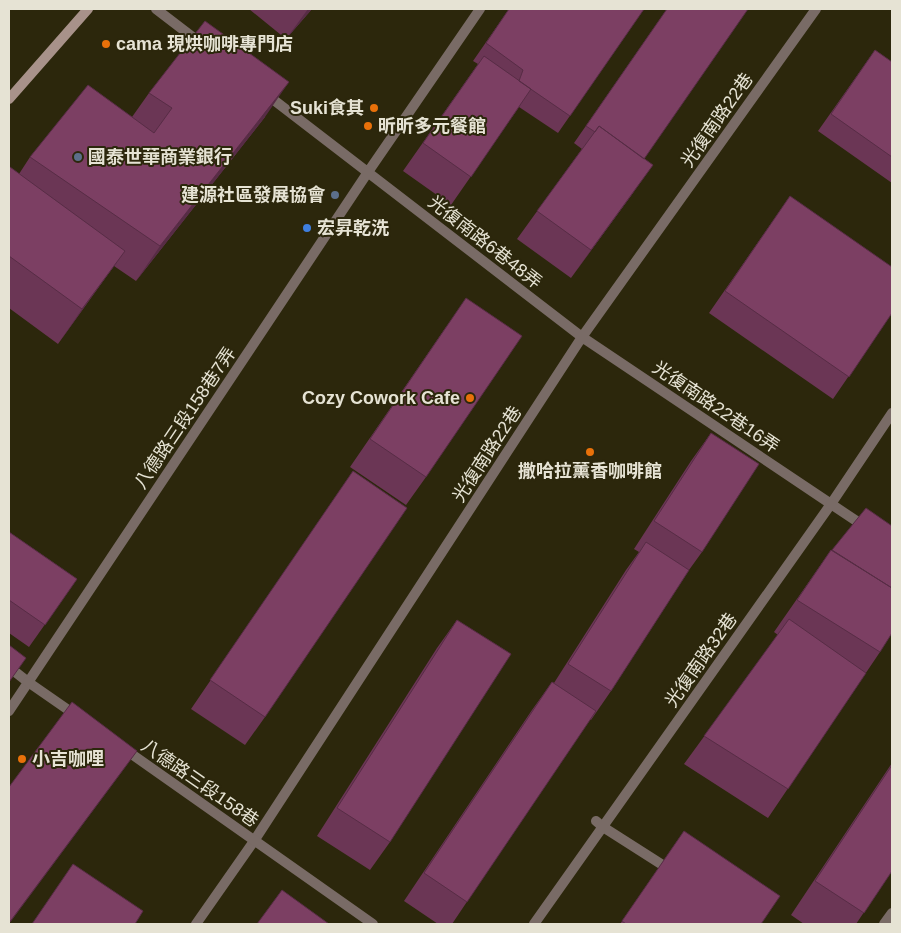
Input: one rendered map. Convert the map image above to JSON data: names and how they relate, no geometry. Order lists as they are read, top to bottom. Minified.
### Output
{"streets":{"street":["光復南路22巷","光復南路6巷48弄","光復南路22巷16弄","八德路三段158巷7弄","光復南路32巷","八德路三段158巷"]},"crossings":[["光復南路22巷","光復南路6巷48弄"],["光復南路22巷","光復南路22巷16弄"],["光復南路22巷","八德路三段158巷"],["光復南路6巷48弄","光復南路22巷16弄"],["光復南路6巷48弄","八德路三段158巷7弄"],["光復南路22巷16弄","光復南路32巷"]],"places":["cama 現烘咖啡專門店","Suki食其","昕昕多元餐館","國泰世華商業銀行","建源社區發展協會","宏昇乾洗","Cozy Cowork Cafe","撒哈拉薰香咖啡館","小吉咖哩"]}
